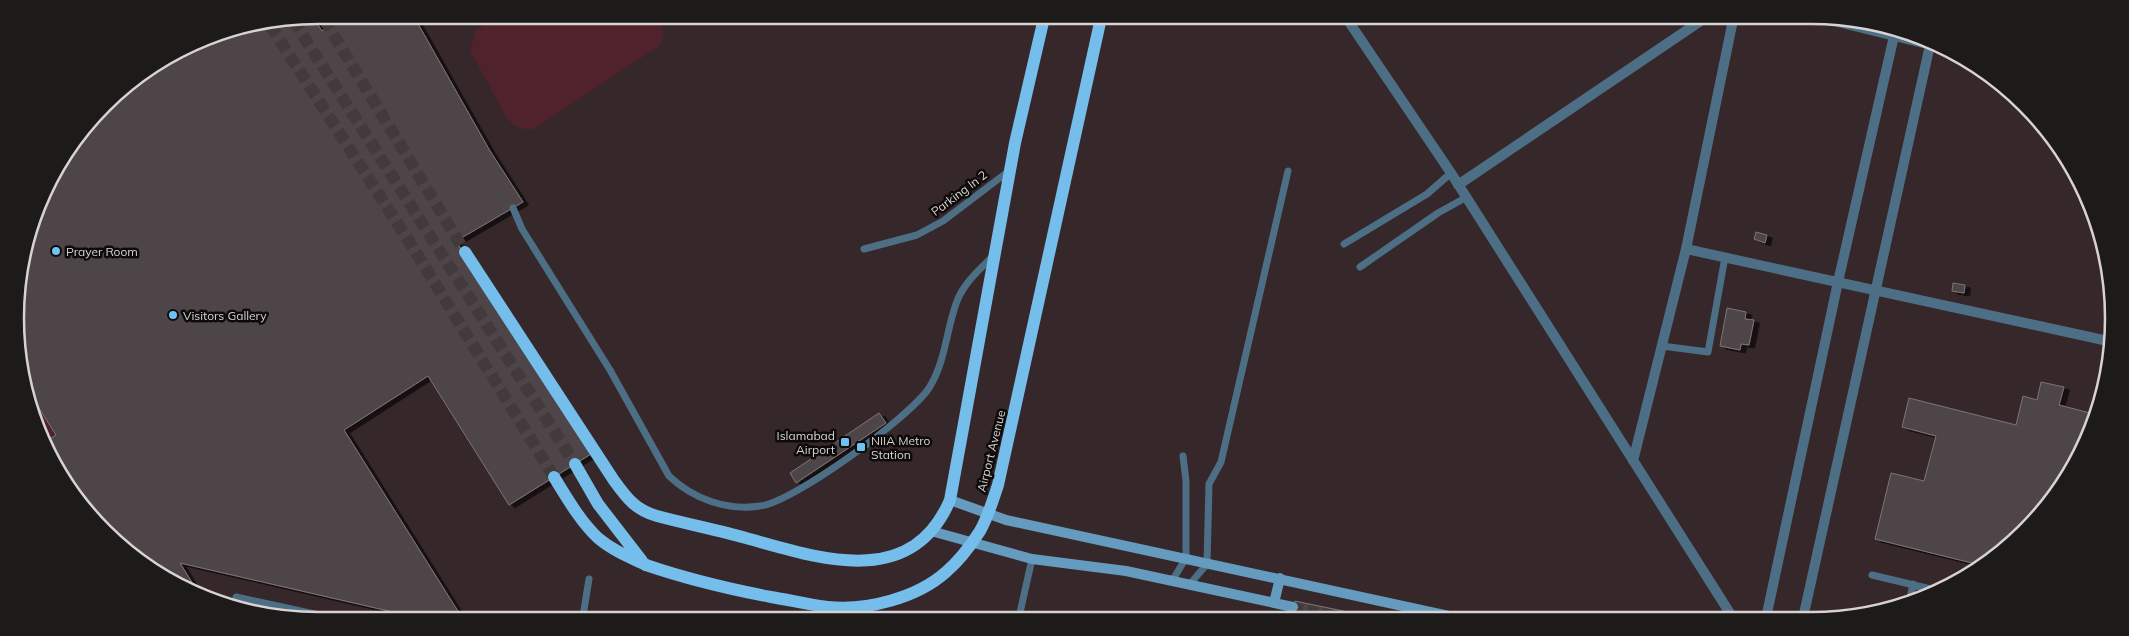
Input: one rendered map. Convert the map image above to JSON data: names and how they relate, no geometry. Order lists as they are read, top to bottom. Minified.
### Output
{"streets":{"main road":["Airport Avenue"],"lane":["Parking In 2"]},"places":{"other":["Prayer Room","Visitors Gallery"],"transit":["Islamabad Airport","NIIA Metro Station"]}}
